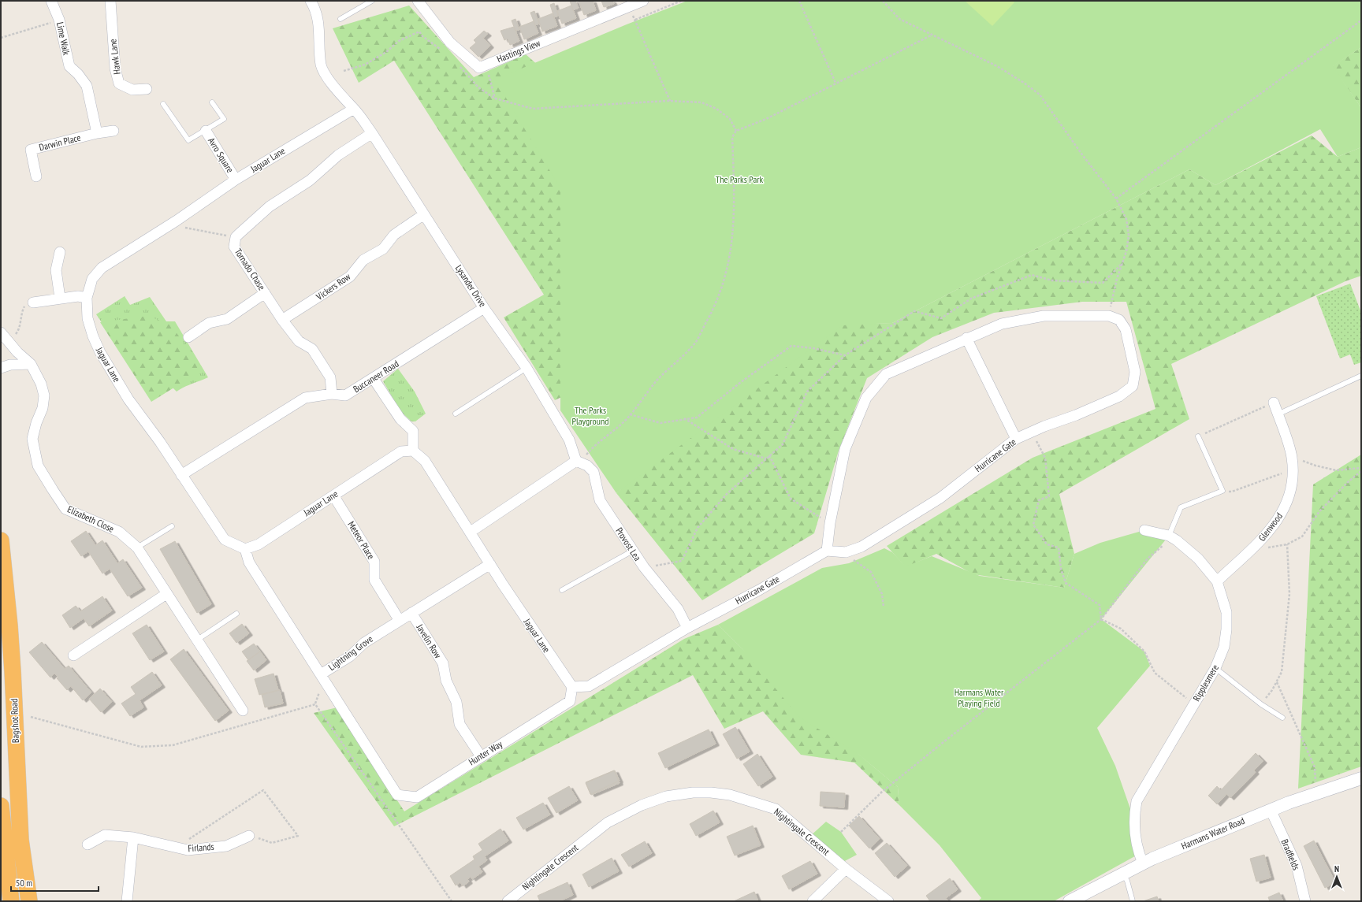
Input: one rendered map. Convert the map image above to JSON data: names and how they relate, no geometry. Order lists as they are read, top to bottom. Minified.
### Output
{"streets":{"highway":["Bagshot Road"],"street":["Lime Walk","Hastings View","Hawk Lane","Darwin Place","Avro Square","Jaguar Lane","Tornado Chase","Lysander Drive","Vickers Row","Buccaneer Road","Hurricane Gate","Elizabeth Close","Glenwood","Meteor Place","Provost Lea","Javelin Row","Lightning Grove","Ripplesmere","Hunter Way","Nightingale Crescent","Harmans Water Road","Firlands","Bradfields"]},"crossings":[["Lime Walk","Darwin Place"],["Avro Square","Jaguar Lane"],["Jaguar Lane","Lysander Drive"],["Jaguar Lane","Buccaneer Road"],["Jaguar Lane","Meteor Place"],["Jaguar Lane","Lightning Grove"],["Jaguar Lane","Hunter Way"],["Tornado Chase","Lysander Drive"],["Tornado Chase","Vickers Row"],["Tornado Chase","Buccaneer Road"],["Lysander Drive","Vickers Row"],["Lysander Drive","Buccaneer Road"],["Lysander Drive","Provost Lea"],["Hurricane Gate","Provost Lea"],["Glenwood","Ripplesmere"],["Meteor Place","Lightning Grove"],["Javelin Row","Lightning Grove"],["Javelin Row","Hunter Way"],["Lightning Grove","Hunter Way"],["Ripplesmere","Harmans Water Road"],["Harmans Water Road","Bradfields"]],"parks":["The Parks Park","The Parks Playground","Harmans Water Playing Field"],"scale_bar":"50 m","north":"top"}
